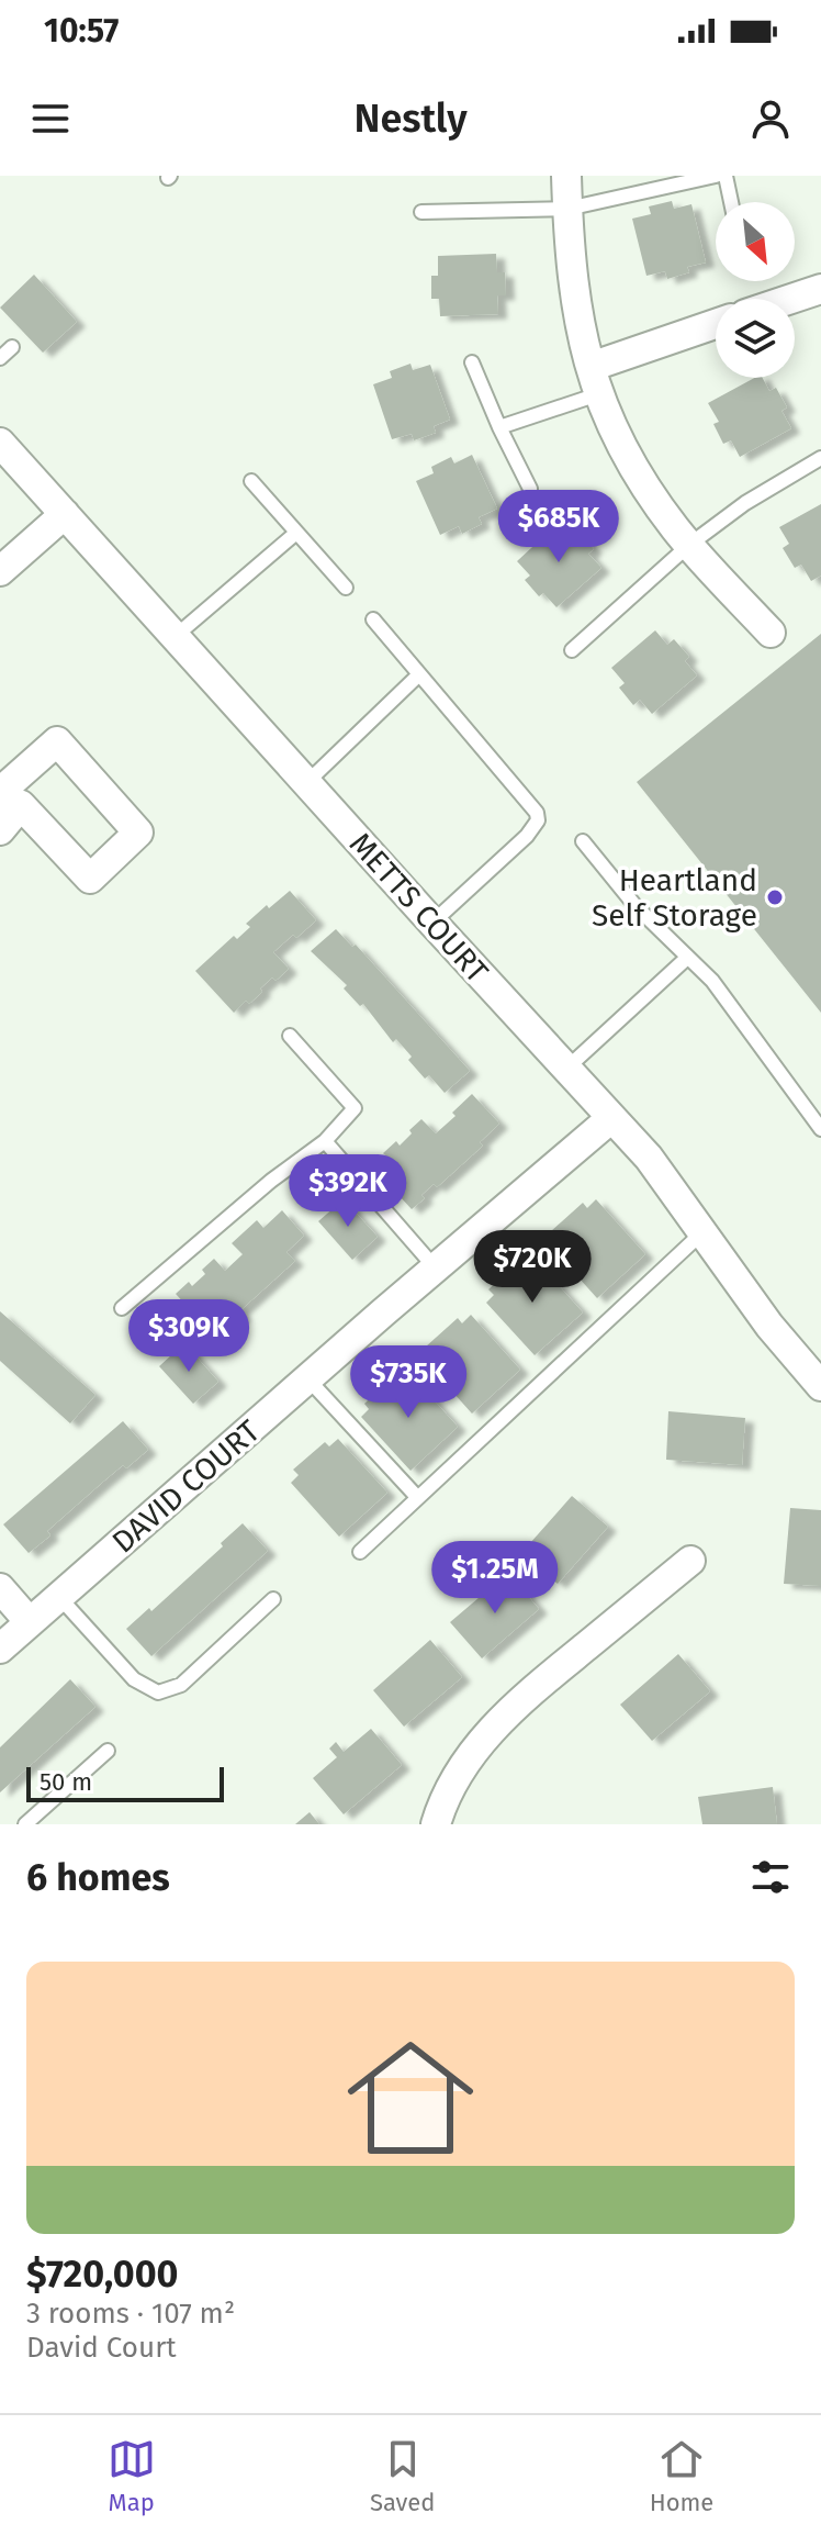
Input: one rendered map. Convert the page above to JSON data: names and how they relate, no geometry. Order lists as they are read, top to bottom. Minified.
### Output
{"streets":{"street":["METTS COURT","DAVID COURT"]},"crossings":[["METTS COURT","DAVID COURT"]],"places":["Heartland Self Storage"],"scale_bar":"50 m","north":"bottom right","page":{"status":"10:57","header":"Nestly","price":["$685K","$392K","$720K","$309K","$735K","$1.25M"],"scale":"50 m","heading":"6 homes","list":[{"name":"$720,000","note":"3 rooms · 107 m² · David Court"}],"tabs":["Map","Saved","Home"]}}
